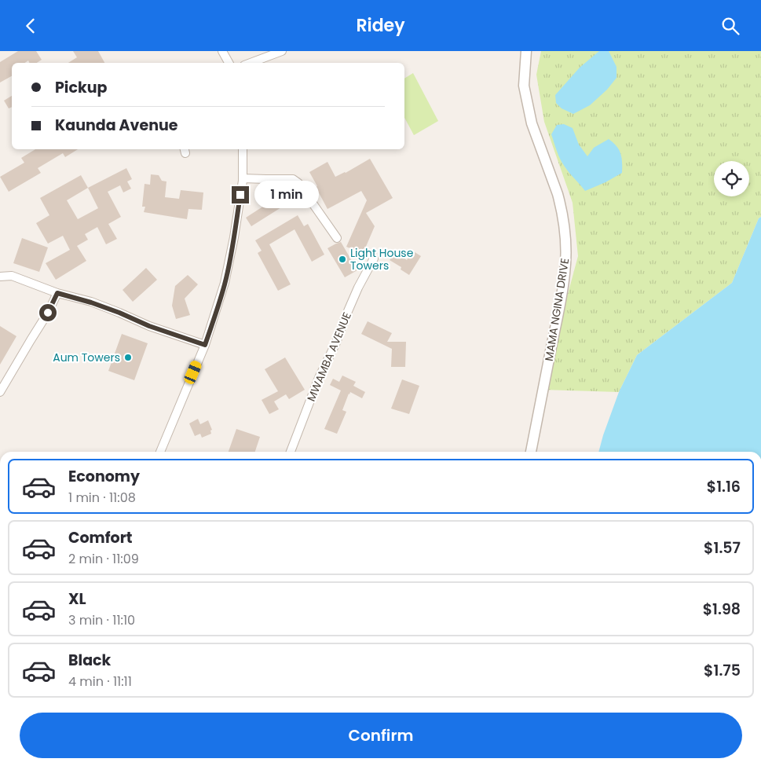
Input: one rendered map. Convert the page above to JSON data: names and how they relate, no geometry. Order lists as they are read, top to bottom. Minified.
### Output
{"streets":{"street":["MAMA NGINA DRIVE","MWAMBA AVENUE"]},"places":["Light House Towers","Aum Towers"],"page":{"header":"Ridey","banner":["Pickup","Kaunda Avenue"],"bubble":"1 min","list":[{"name":"Economy","note":"1 min · 11:08","value":"$1.16"},{"name":"Comfort","note":"2 min · 11:09","value":"$1.57"},{"name":"XL","note":"3 min · 11:10","value":"$1.98"},{"name":"Black","note":"4 min · 11:11","value":"$1.75"}],"buttons":"Confirm"}}
